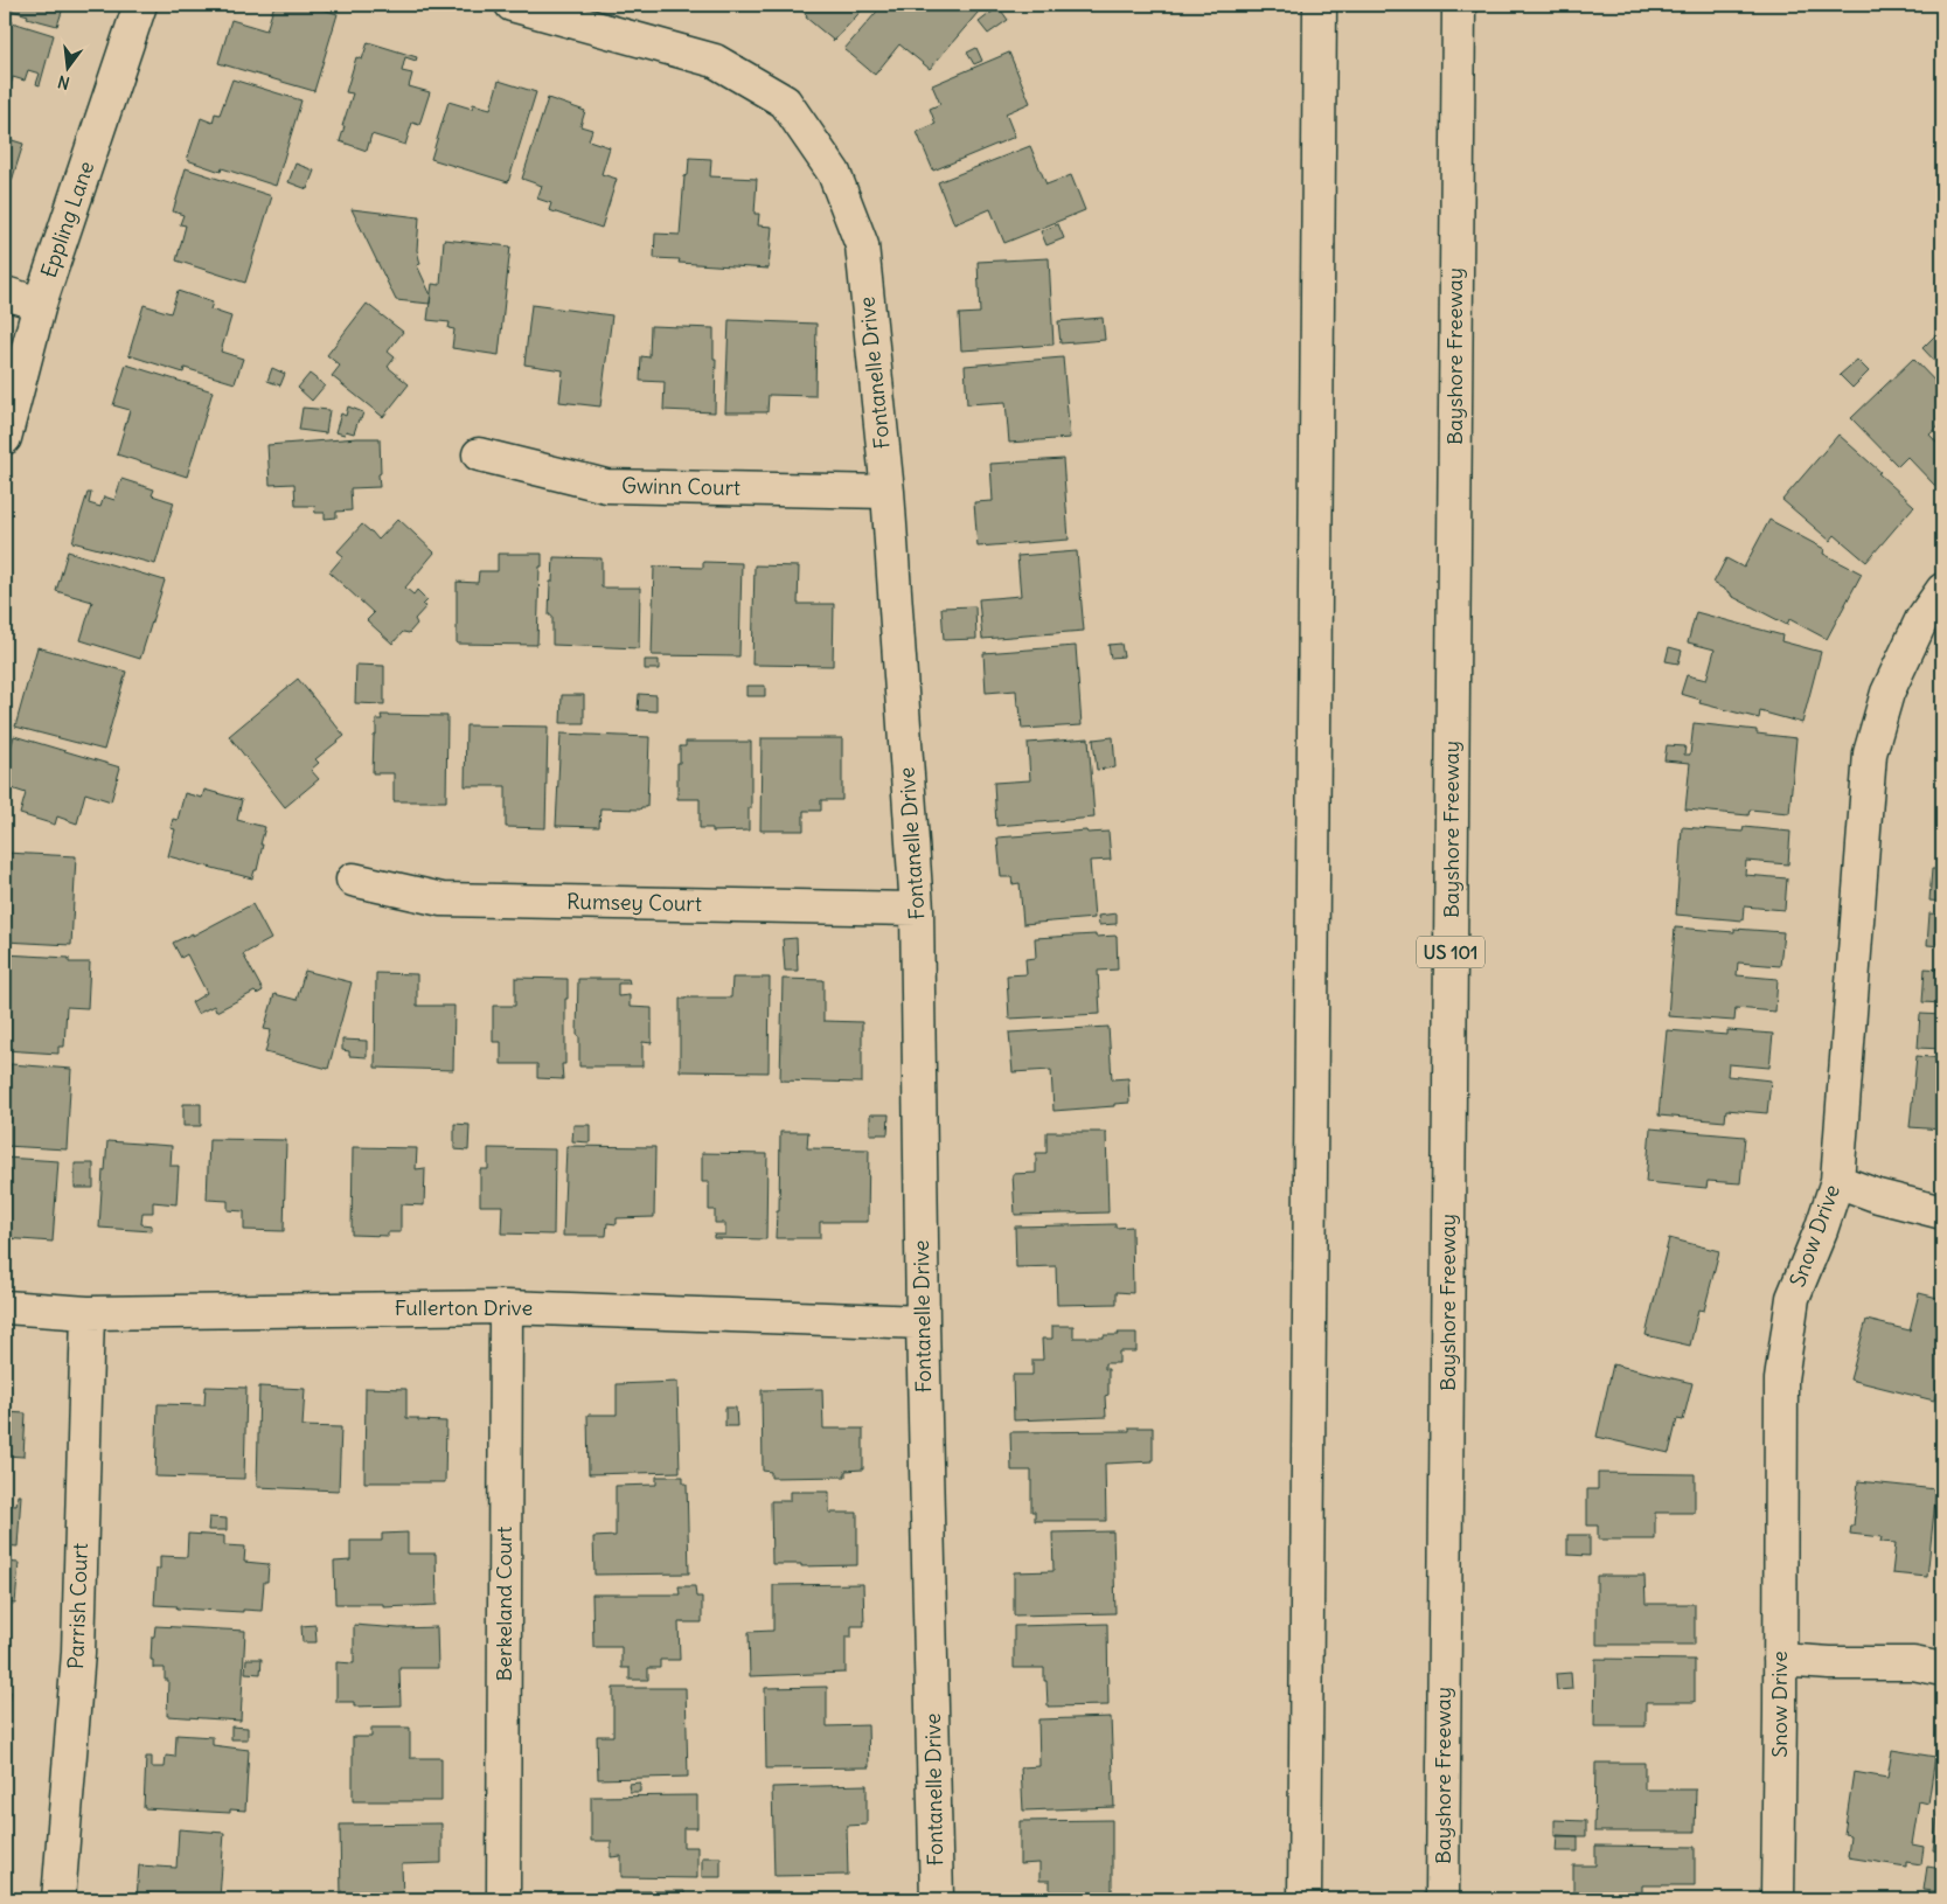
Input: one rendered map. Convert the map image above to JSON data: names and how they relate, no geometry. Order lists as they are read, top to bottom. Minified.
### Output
{"streets":{"main road":["Eppling Lane","Bayshore Freeway","Fontanelle Drive","Gwinn Court","Rumsey Court","US 101","Snow Drive","Fullerton Drive","Berkeland Court","Parrish Court"]},"crossings":[["Fontanelle Drive","Gwinn Court"],["Fontanelle Drive","Rumsey Court"],["Fontanelle Drive","Fullerton Drive"],["Fullerton Drive","Berkeland Court"],["Fullerton Drive","Parrish Court"]],"north":"bottom"}
